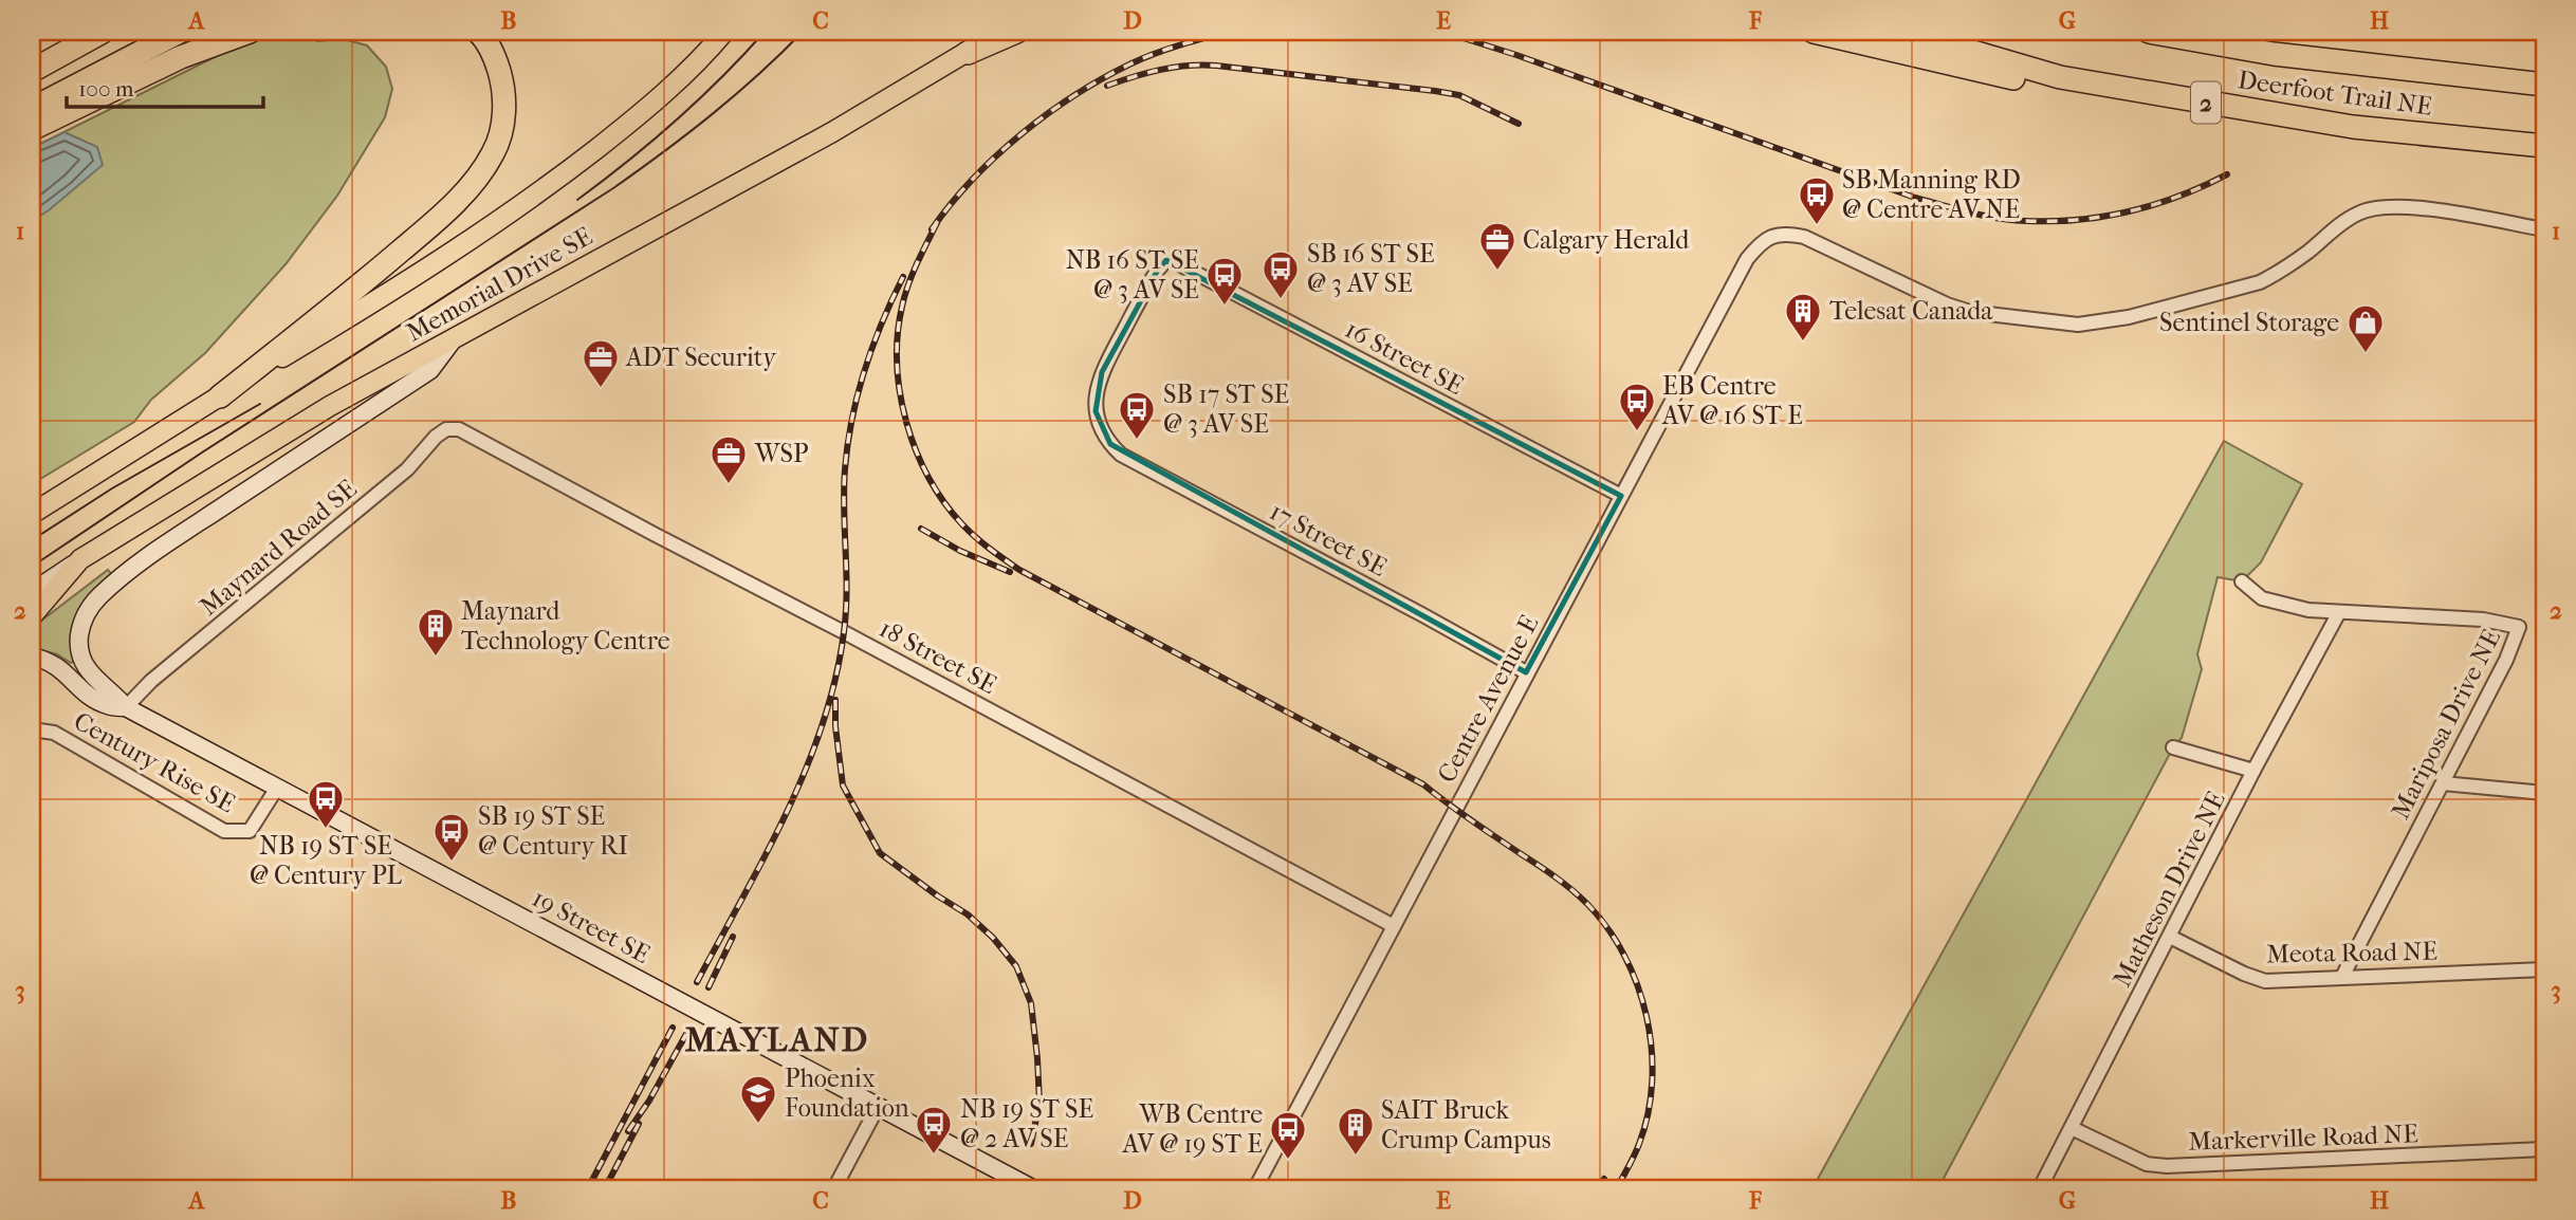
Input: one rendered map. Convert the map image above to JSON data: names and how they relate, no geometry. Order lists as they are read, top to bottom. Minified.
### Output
{"streets":{"highway":["Deerfoot Trail NE","2"],"main road":["Memorial Drive SE"],"street":["16 Street SE","17 Street SE","Maynard Road SE","18 Street SE","Centre Avenue E","Mariposa Drive NE","Century Rise SE","Matheson Drive NE","19 Street SE","Meota Road NE","Markerville Road NE"]},"crossings":[["16 Street SE","17 Street SE"],["16 Street SE","Centre Avenue E"],["17 Street SE","Centre Avenue E"],["Maynard Road SE","18 Street SE"],["Maynard Road SE","19 Street SE"],["18 Street SE","Centre Avenue E"],["Mariposa Drive NE","Matheson Drive NE"],["Mariposa Drive NE","Meota Road NE"],["Century Rise SE","19 Street SE"],["Matheson Drive NE","Meota Road NE"],["Matheson Drive NE","Markerville Road NE"]],"districts":["MAYLAND"],"places":{"bus stop":["SB Manning RD @ Centre AV NE","SB 16 ST SE @ 3 AV SE","NB 16 ST SE @ 3 AV SE","EB Centre AV @ 16 ST E","SB 17 ST SE @ 3 AV SE","NB 19 ST SE @ Century PL","SB 19 ST SE @ Century RI","NB 19 ST SE @ 2 AV SE","WB Centre AV @ 19 ST E"],"office":["Calgary Herald","ADT Security","WSP"],"building":["Telesat Canada","Maynard Technology Centre","SAIT Bruck Crump Campus"],"shop":["Sentinel Storage"],"school or university":["Phoenix Foundation"]},"scale_bar":"100 m","grid":{"columns":["A","B","C","D","E","F","G","H"],"rows":["1","2","3"]}}
